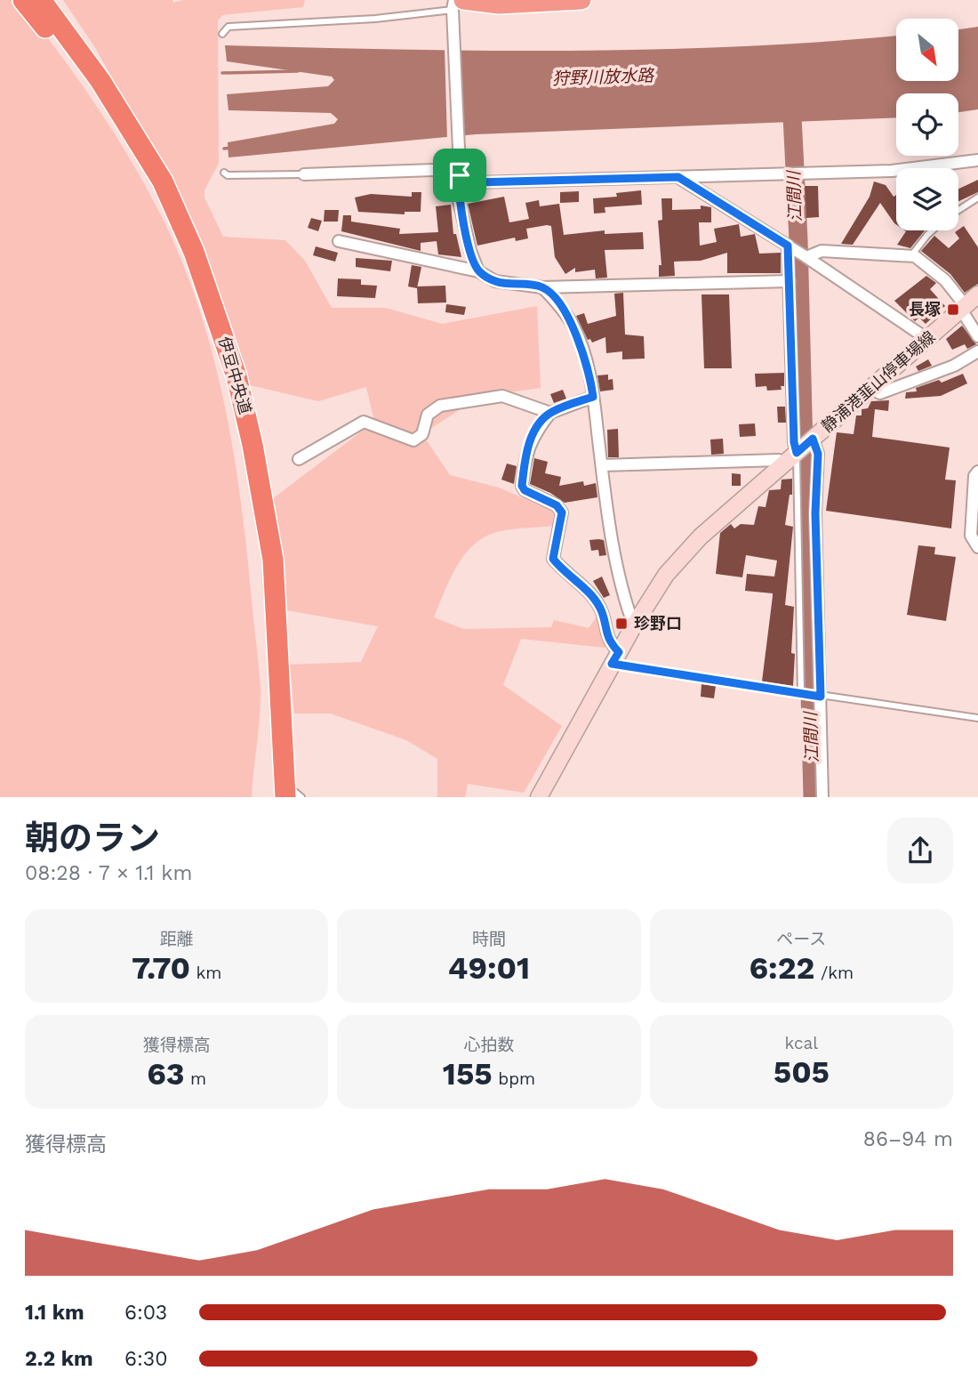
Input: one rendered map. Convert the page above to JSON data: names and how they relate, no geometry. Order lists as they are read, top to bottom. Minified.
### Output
{"streets":{"highway":["伊豆中央道"],"main road":["静浦港韮山停車場線"]},"water":["狩野川放水路","江間川"],"places":{"transit":["長塚","珍野口"]},"north":"bottom right","page":{"heading":["朝のラン","08:28 · 7 × 1.1 km"],"stats":[["距離","7.70 km"],["時間","49:01"],["ペース","6:22 /km"],["獲得標高","63 m"],["心拍数","155 bpm"],["kcal","505"]],"chart":["獲得標高","86–94 m"],"list":[{"name":"1.1 km","note":"6:03"},{"name":"2.2 km","note":"6:30"}]}}
